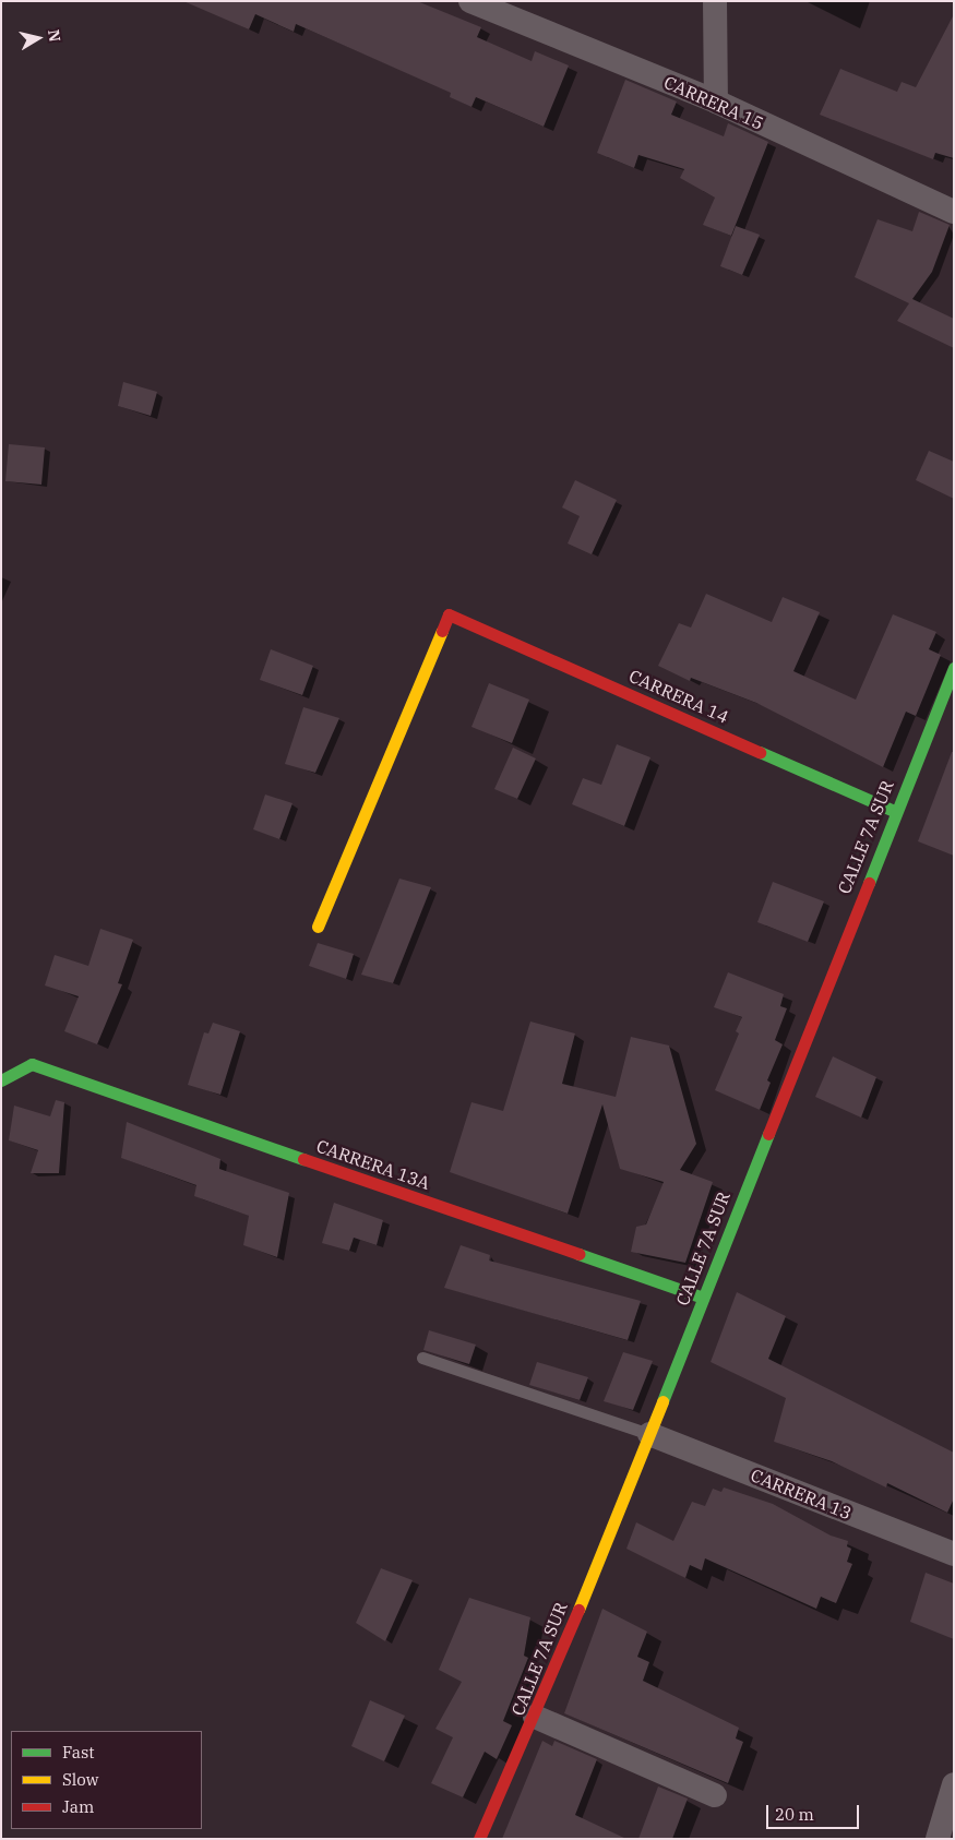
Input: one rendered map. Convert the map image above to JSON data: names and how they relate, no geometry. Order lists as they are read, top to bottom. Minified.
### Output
{"streets":{"street":["CARRERA 15","CARRERA 14","CALLE 7A SUR","CARRERA 13A","CARRERA 13"]},"crossings":[["CARRERA 14","CALLE 7A SUR"],["CALLE 7A SUR","CARRERA 13A"],["CALLE 7A SUR","CARRERA 13"]],"legend":["Fast","Slow","Jam"],"scale_bar":"20 m","north":"right"}
